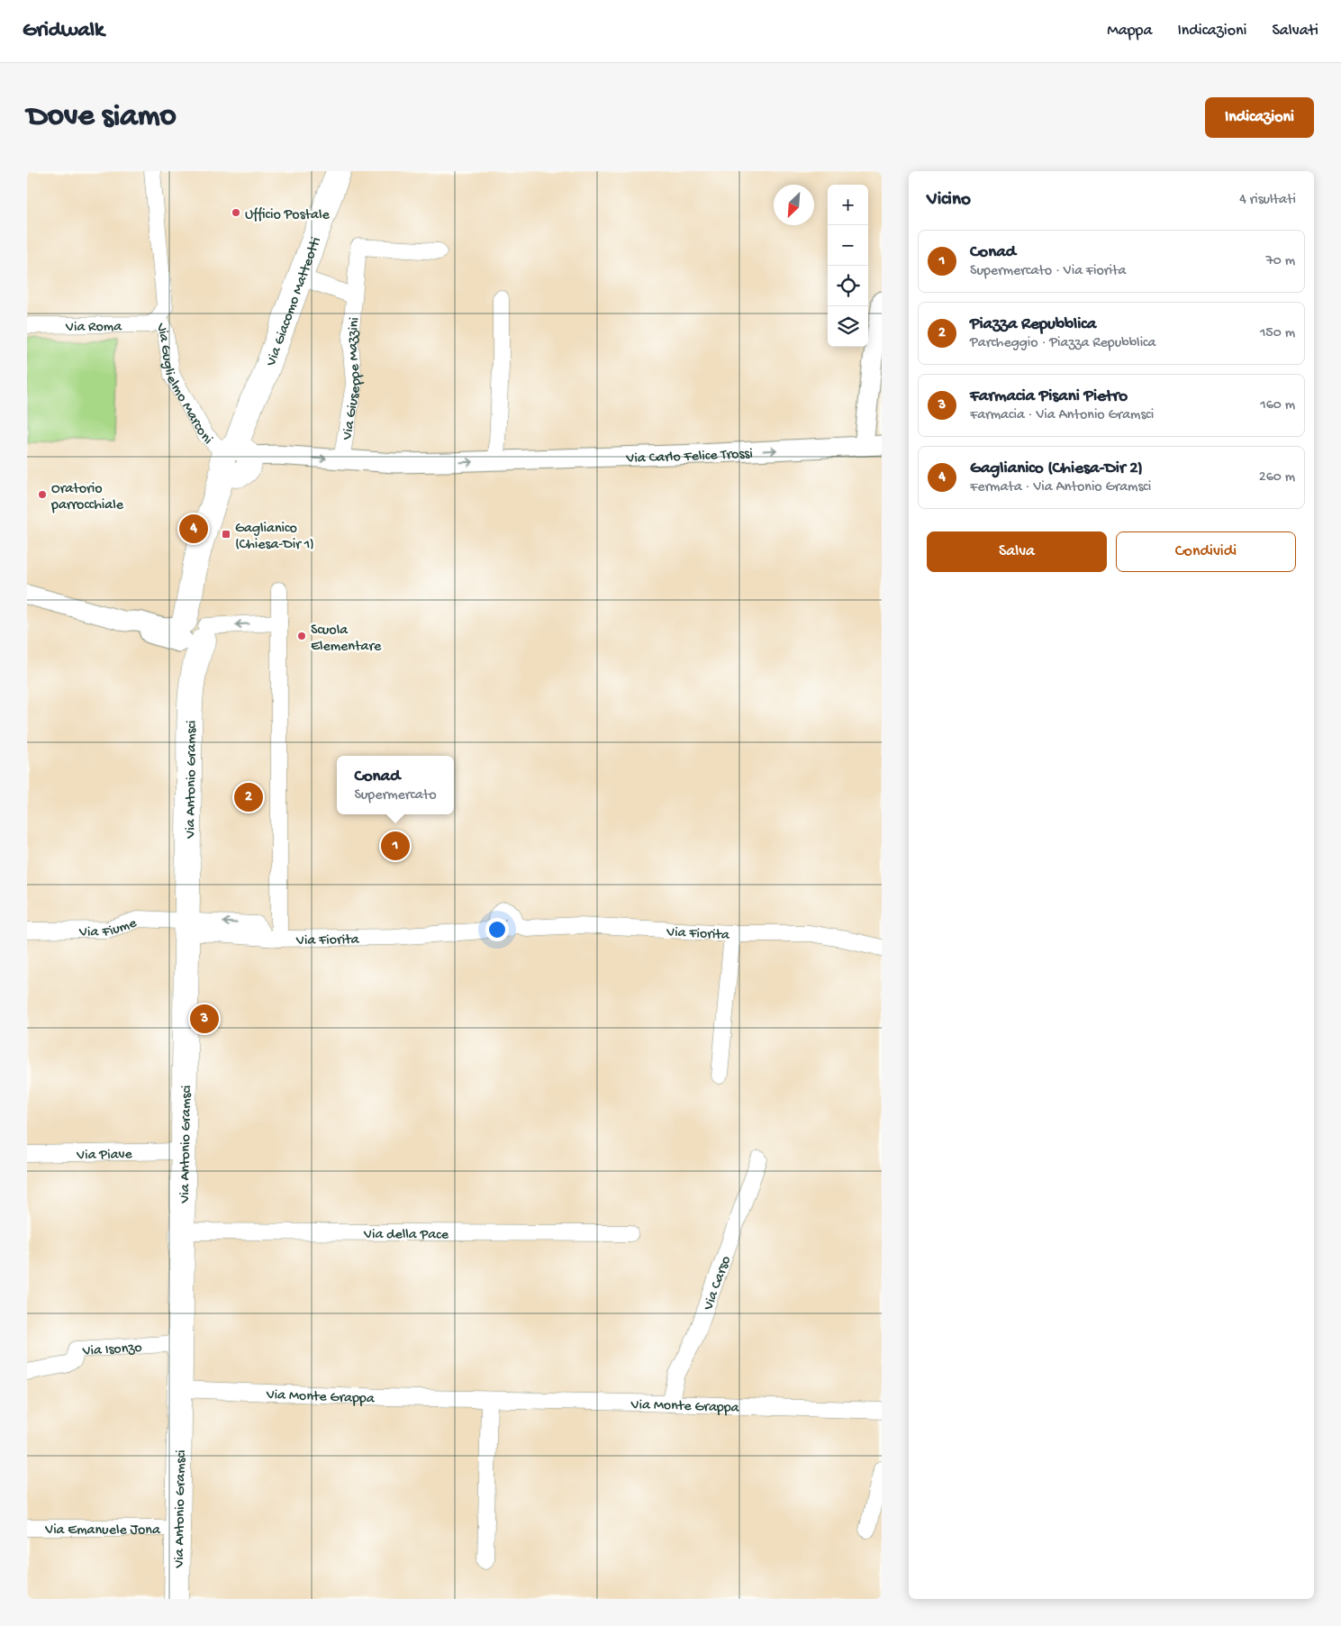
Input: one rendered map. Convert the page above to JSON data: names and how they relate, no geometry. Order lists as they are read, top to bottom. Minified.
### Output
{"streets":{"main road":["Via Giacomo Matteotti","Via Antonio Gramsci"],"street":["Via Roma","Via Giuseppe Mazzini","Via Guglielmo Marconi","Via Carlo Felice Trossi","Via Fiume","Via Fiorita","Via Piave","Via della Pace","Via Carso","Via Isonzo","Via Monte Grappa","Via Emanuele Jona"]},"crossings":[["Via Giacomo Matteotti","Via Giuseppe Mazzini"],["Via Giacomo Matteotti","Via Guglielmo Marconi"],["Via Giacomo Matteotti","Via Carlo Felice Trossi"],["Via Giacomo Matteotti","Via Antonio Gramsci"],["Via Roma","Via Guglielmo Marconi"],["Via Giuseppe Mazzini","Via Carlo Felice Trossi"],["Via Guglielmo Marconi","Via Carlo Felice Trossi"],["Via Guglielmo Marconi","Via Antonio Gramsci"],["Via Carlo Felice Trossi","Via Antonio Gramsci"],["Via Antonio Gramsci","Via Fiume"],["Via Antonio Gramsci","Via Fiorita"],["Via Antonio Gramsci","Via Piave"],["Via Antonio Gramsci","Via della Pace"],["Via Antonio Gramsci","Via Isonzo"],["Via Antonio Gramsci","Via Monte Grappa"],["Via Antonio Gramsci","Via Emanuele Jona"],["Via Fiume","Via Fiorita"],["Via Carso","Via Monte Grappa"]],"one_way":["Via Carlo Felice Trossi"],"places":{"other":["Ufficio Postale","Oratorio parrocchiale","Scuola Elementare"],"transit":["Gaglianico (Chiesa-Dir 1)"]},"north":"bottom left","page":{"header":"Gridwalk","nav":["Mappa","Indicazioni","Salvati"],"buttons":["Indicazioni",["Salva","Condividi"]],"title":"Dove siamo","heading":["Vicino","4 risultati"],"map_buttons":["+","−"],"list":[{"mark":"1","name":"Conad","note":"Supermercato · Via Fiorita","value":"70 m"},{"mark":"2","name":"Piazza Repubblica","note":"Parcheggio · Piazza Repubblica","value":"150 m"},{"mark":"3","name":"Farmacia Pisani Pietro","note":"Farmacia · Via Antonio Gramsci","value":"160 m"},{"mark":"4","name":"Gaglianico (Chiesa-Dir 2)","note":"Fermata · Via Antonio Gramsci","value":"260 m"}],"pins":["4","2","1","3"],"popup":["Conad","Supermercato"]}}
